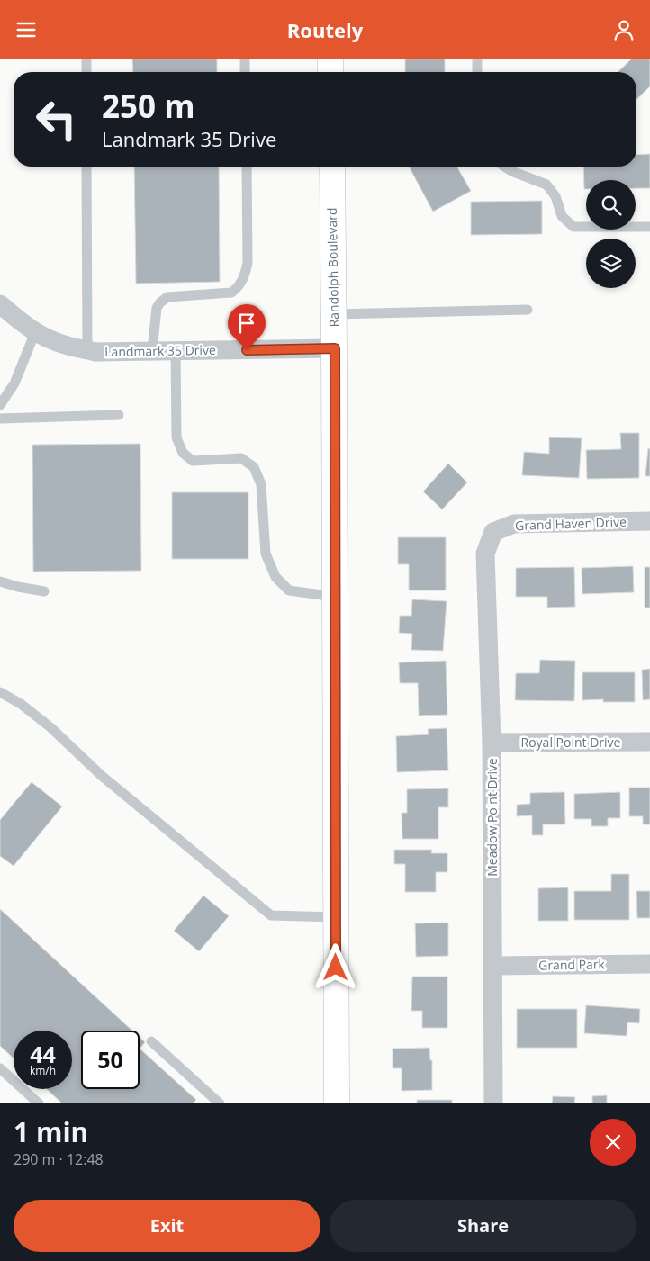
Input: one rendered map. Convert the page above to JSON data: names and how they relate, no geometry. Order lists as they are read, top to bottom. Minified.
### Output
{"streets":{"main road":["Randolph Boulevard"],"street":["Landmark 35 Drive","Grand Haven Drive","Royal Point Drive","Meadow Point Drive","Grand Park"]},"crossings":[["Randolph Boulevard","Landmark 35 Drive"],["Grand Haven Drive","Meadow Point Drive"],["Royal Point Drive","Meadow Point Drive"],["Meadow Point Drive","Grand Park"]],"page":{"header":"Routely","turn":["250 m","Landmark 35 Drive"],"speed":"44 km/h","limit":"50","heading":["1 min","290 m · 12:48"],"buttons":["Exit","Share"]}}
